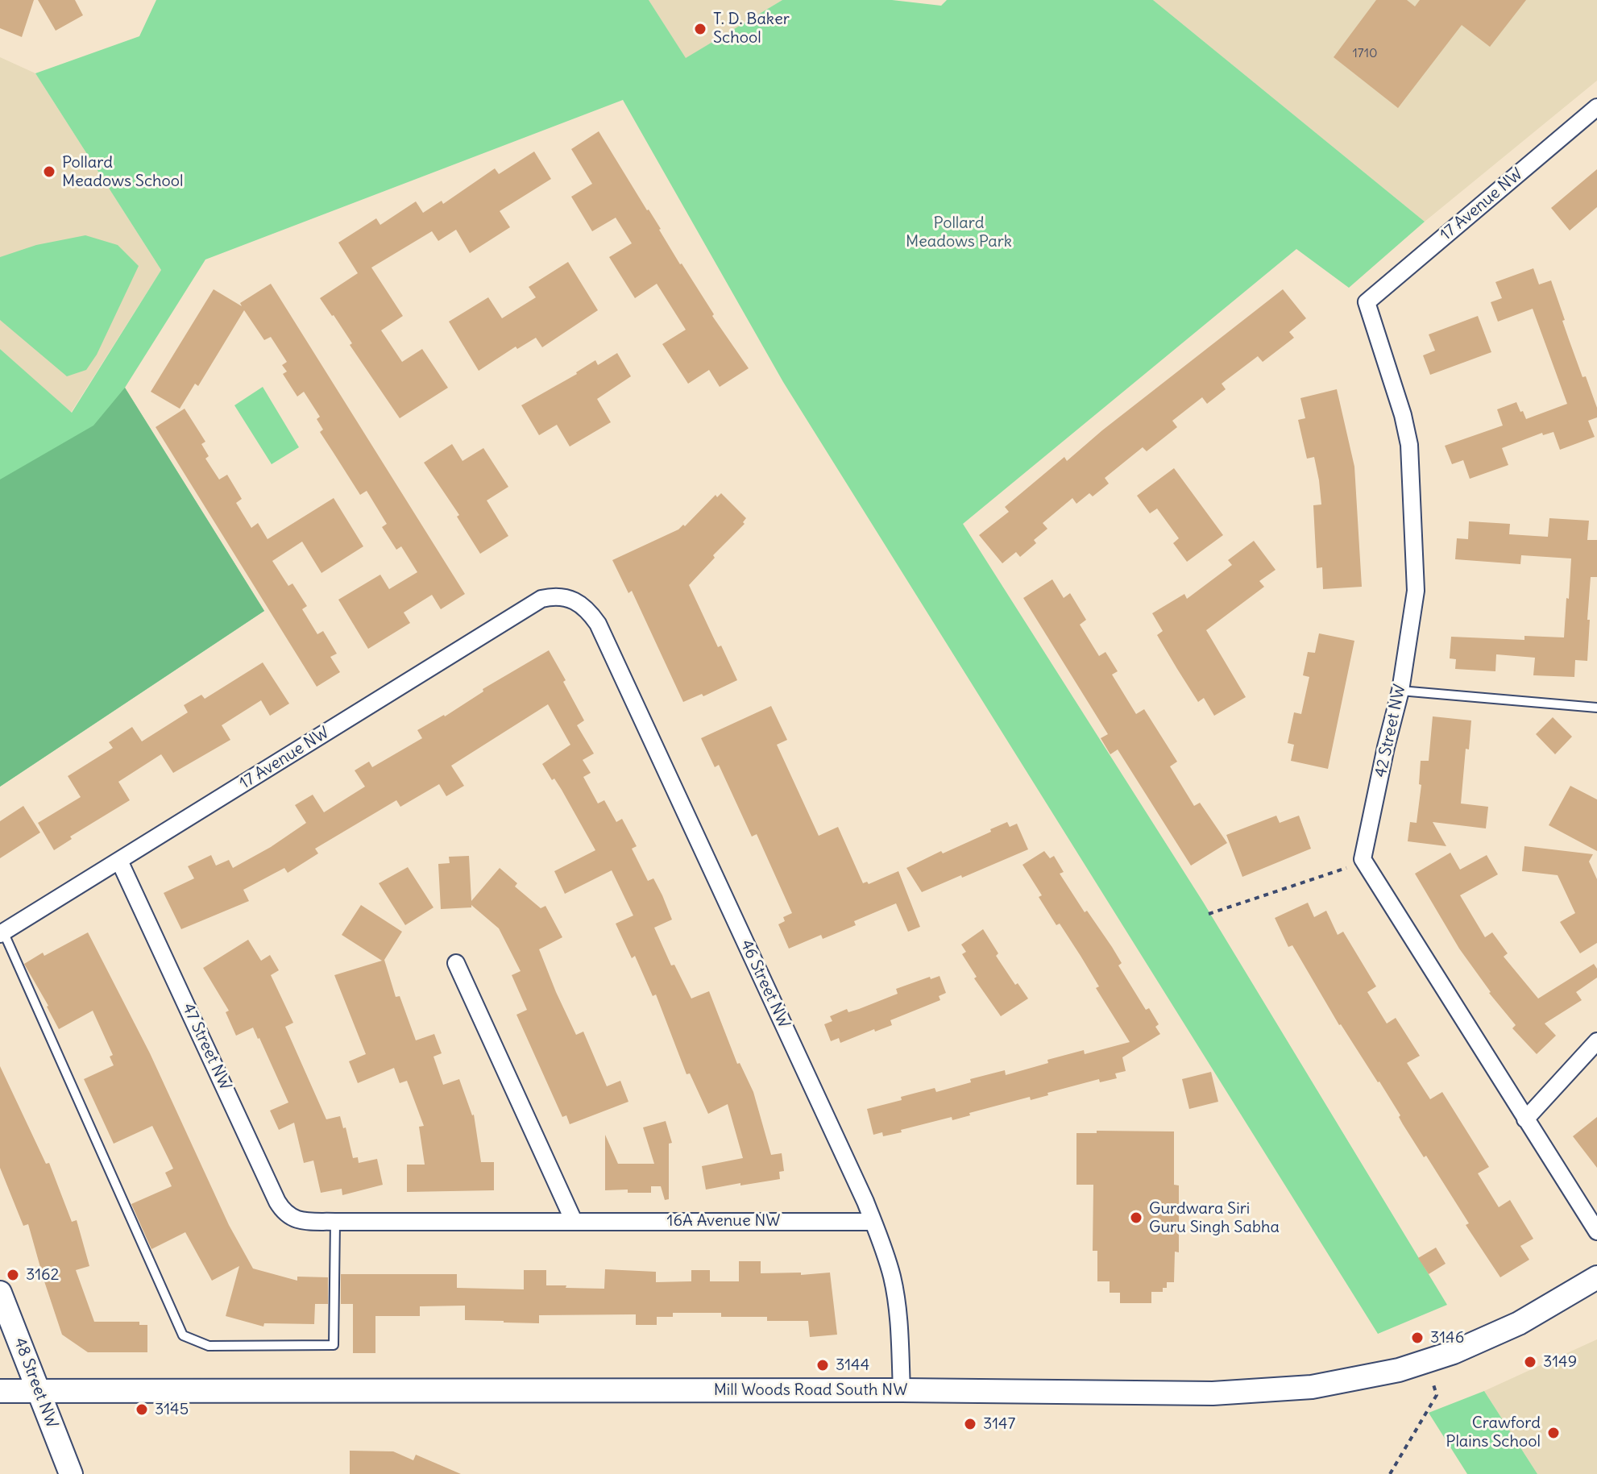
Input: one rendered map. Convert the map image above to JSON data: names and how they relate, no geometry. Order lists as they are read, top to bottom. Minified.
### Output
{"streets":{"street":["17 Avenue NW","42 Street NW","46 Street NW","47 Street NW","16A Avenue NW","48 Street NW","Mill Woods Road South NW"]},"crossings":[["17 Avenue NW","42 Street NW"],["17 Avenue NW","46 Street NW"],["17 Avenue NW","47 Street NW"],["46 Street NW","16A Avenue NW"],["46 Street NW","Mill Woods Road South NW"],["47 Street NW","16A Avenue NW"],["48 Street NW","Mill Woods Road South NW"]],"parks":["Pollard Meadows Park"],"places":["T. D. Baker School","Pollard Meadows School","Gurdwara Siri Guru Singh Sabha","3162","3146","3149","3144","3145","3147","Crawford Plains School"],"house_numbers":["1710"]}
